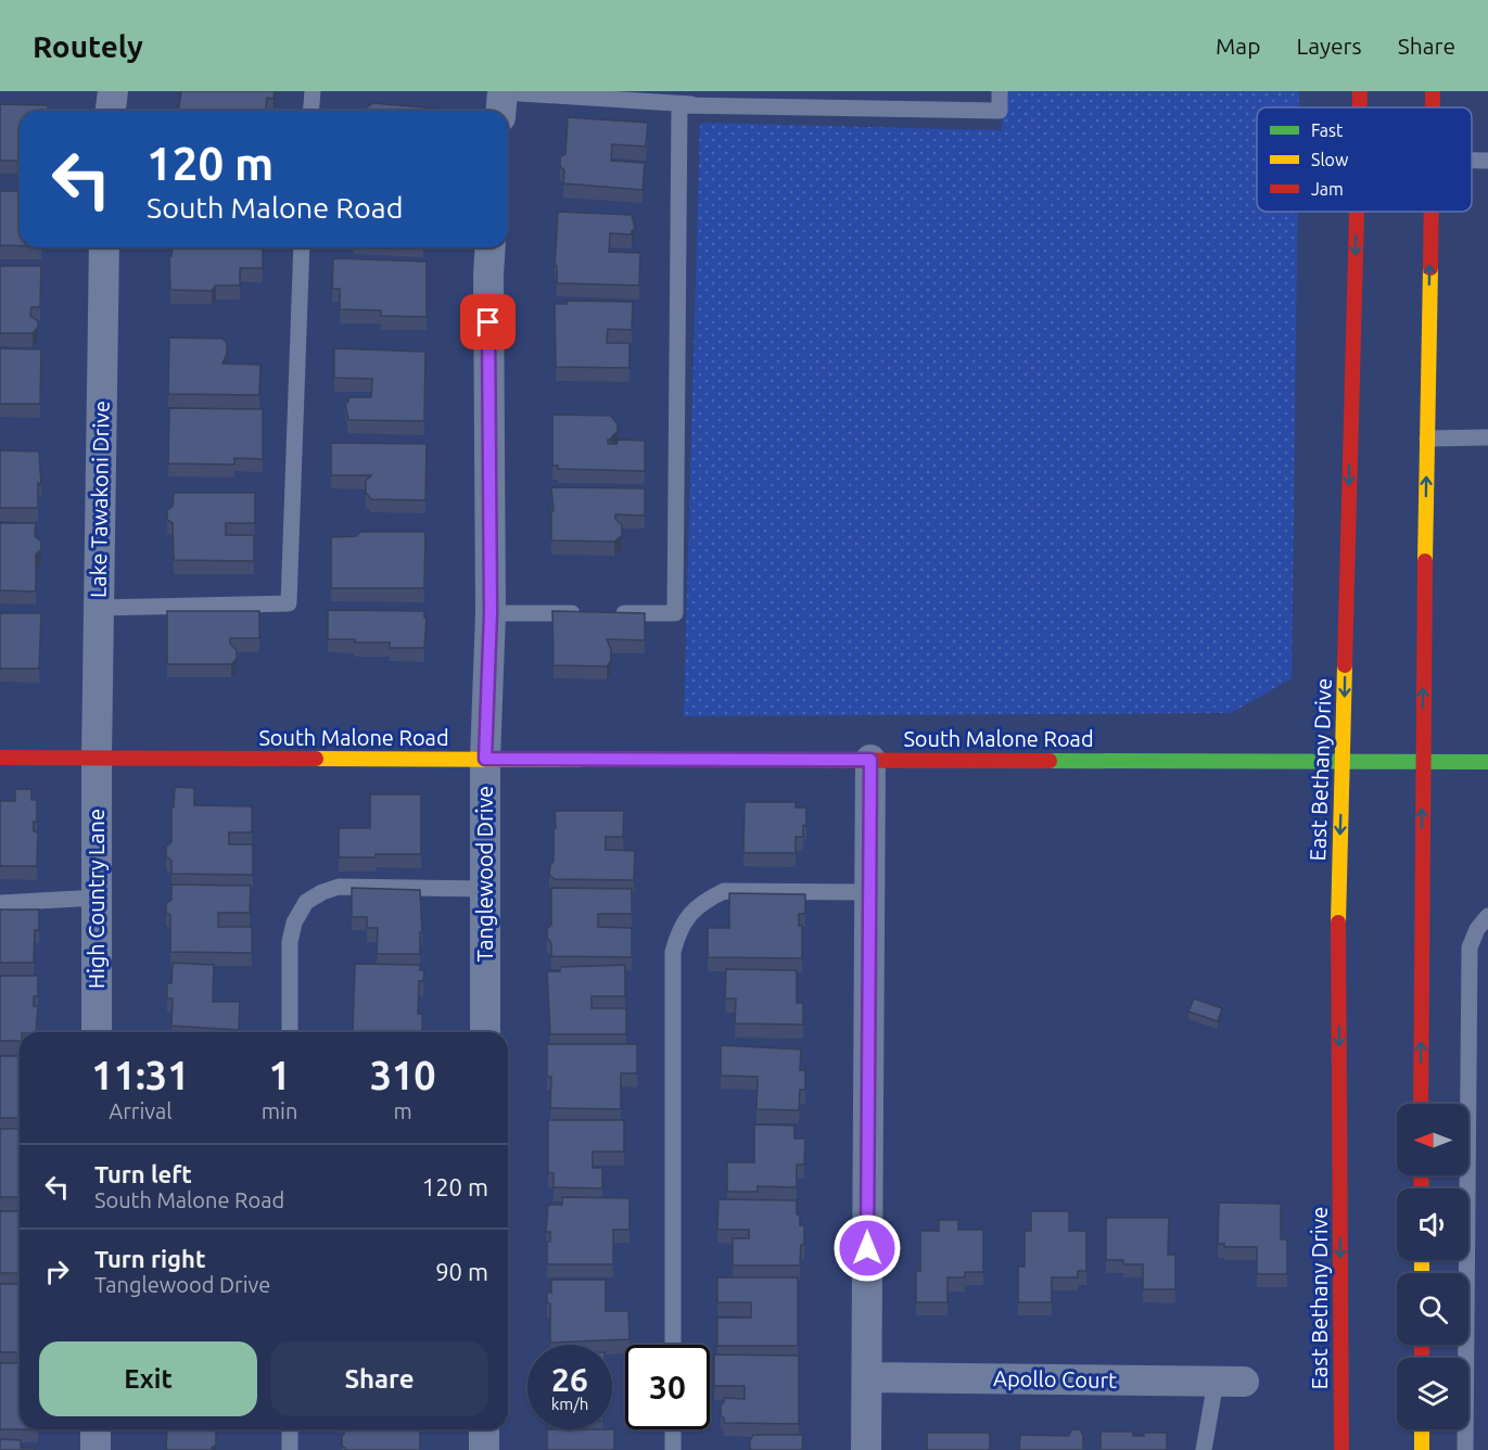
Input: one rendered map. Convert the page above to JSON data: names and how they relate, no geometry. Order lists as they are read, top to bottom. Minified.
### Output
{"streets":{"main road":["South Malone Road","East Bethany Drive"],"street":["Lake Tawakoni Drive","Tanglewood Drive","High Country Lane","Apollo Court"]},"crossings":[["Lake Tawakoni Drive","South Malone Road"],["Lake Tawakoni Drive","High Country Lane"],["South Malone Road","East Bethany Drive"],["South Malone Road","Tanglewood Drive"],["South Malone Road","High Country Lane"]],"legend":["Fast","Slow","Jam"],"north":"left","page":{"header":"Routely","nav":["Map","Layers","Share"],"turn":["120 m","South Malone Road"],"eta":["11:31","Arrival","1","min","310","m"],"list":[{"name":"Turn left","note":"South Malone Road","value":"120 m"},{"name":"Turn right","note":"Tanglewood Drive","value":"90 m"}],"buttons":["Exit","Share"],"speed":"26 km/h","limit":"30"}}
